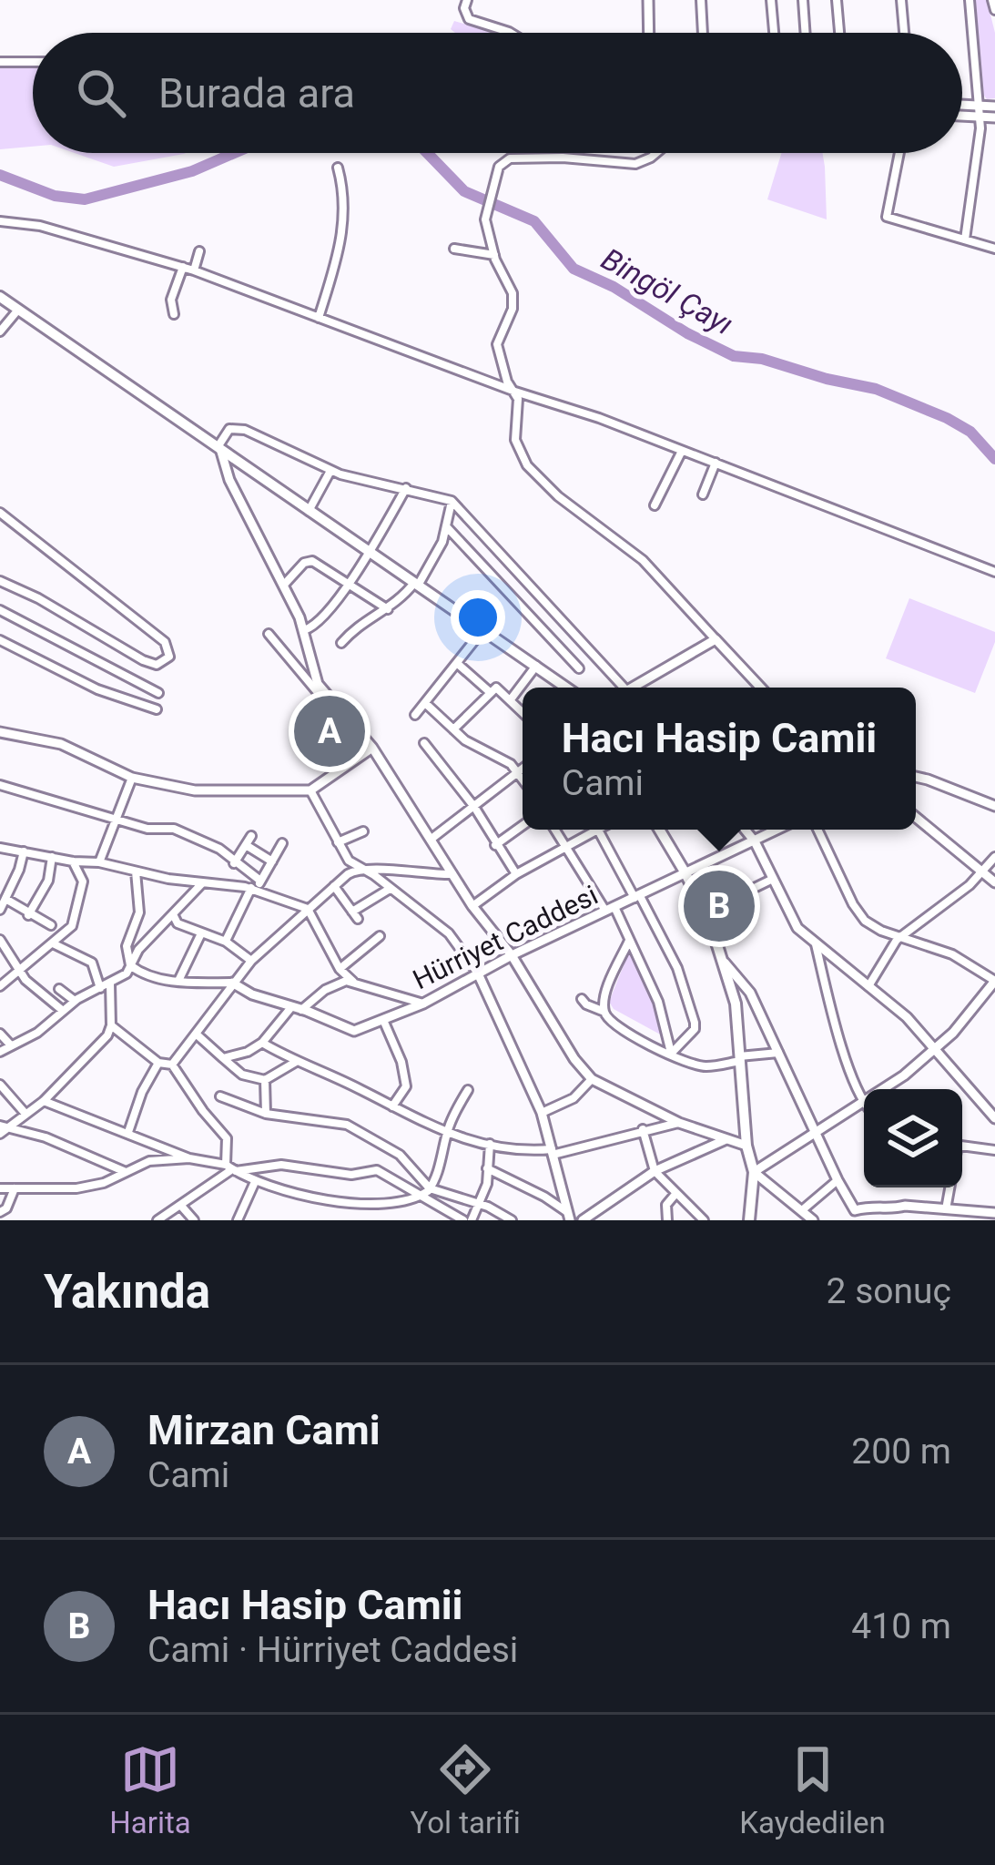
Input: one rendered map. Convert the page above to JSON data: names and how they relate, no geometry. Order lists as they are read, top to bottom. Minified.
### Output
{"streets":{"street":["Hürriyet Caddesi"]},"water":["Bingöl Çayı"],"page":{"search":"Burada ara","popup":["Hacı Hasip Camii","Cami"],"pins":["A","B"],"heading":["Yakında","2 sonuç"],"list":[{"mark":"A","name":"Mirzan Cami","note":"Cami","value":"200 m"},{"mark":"B","name":"Hacı Hasip Camii","note":"Cami · Hürriyet Caddesi","value":"410 m"}],"nav":["Harita","Yol tarifi","Kaydedilen"]}}
